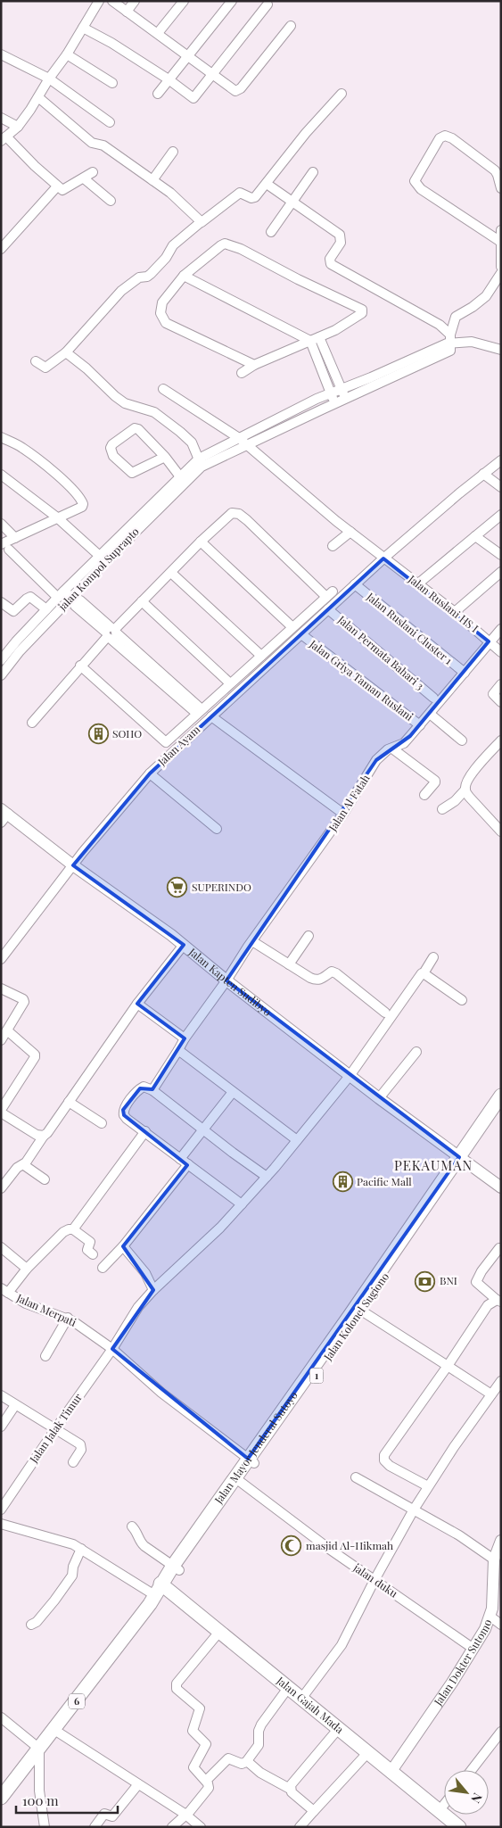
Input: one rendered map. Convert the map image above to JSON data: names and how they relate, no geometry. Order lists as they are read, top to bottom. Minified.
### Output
{"streets":{"highway":["1","Jalan Mayor Jenderal Sutoyo","6","Jalan Gajah Mada"],"main road":["Jalan Kapten Sudibyo","Jalan Dokter Sutomo"],"street":["jalan Kompol Suprapto","Jalan Ruslani HS I","Jalan Ruslani Cluster 1","Jalan Permata Bahari 3","Jalan Griya Taman Ruslani","Jalan Ayam","Jalan Al Fatah","Jalan Merpati","Jalan Jalak Timur","jalan duku"]},"crossings":[["Jalan Ruslani HS I","Jalan Ayam"],["Jalan Ruslani HS I","Jalan Al Fatah"],["Jalan Ruslani Cluster 1","Jalan Ayam"],["Jalan Ruslani Cluster 1","Jalan Al Fatah"],["Jalan Permata Bahari 3","Jalan Ayam"],["Jalan Griya Taman Ruslani","Jalan Ayam"],["Jalan Griya Taman Ruslani","Jalan Al Fatah"],["Jalan Ayam","Jalan Kapten Sudibyo"],["Jalan Al Fatah","Jalan Kapten Sudibyo"],["Jalan Kapten Sudibyo","1"],["Jalan Kapten Sudibyo","Jalan Jalak Timur"],["Jalan Kapten Sudibyo","Jalan Mayor Jenderal Sutoyo"],["Jalan Merpati","Jalan Jalak Timur"],["Jalan Merpati","Jalan Mayor Jenderal Sutoyo"],["1","Jalan Mayor Jenderal Sutoyo"],["Jalan Mayor Jenderal Sutoyo","jalan duku"],["Jalan Mayor Jenderal Sutoyo","6"],["Jalan Mayor Jenderal Sutoyo","Jalan Gajah Mada"],["jalan duku","Jalan Dokter Sutomo"],["Jalan Dokter Sutomo","Jalan Gajah Mada"],["6","Jalan Gajah Mada"]],"districts":["PEKAUMAN"],"places":{"building":["SOHO","Pacific Mall"],"supermarket":["SUPERINDO"],"bank":["BNI"],"mosque":["masjid Al-Hikmah"]},"scale_bar":"100 m","north":"bottom right"}
